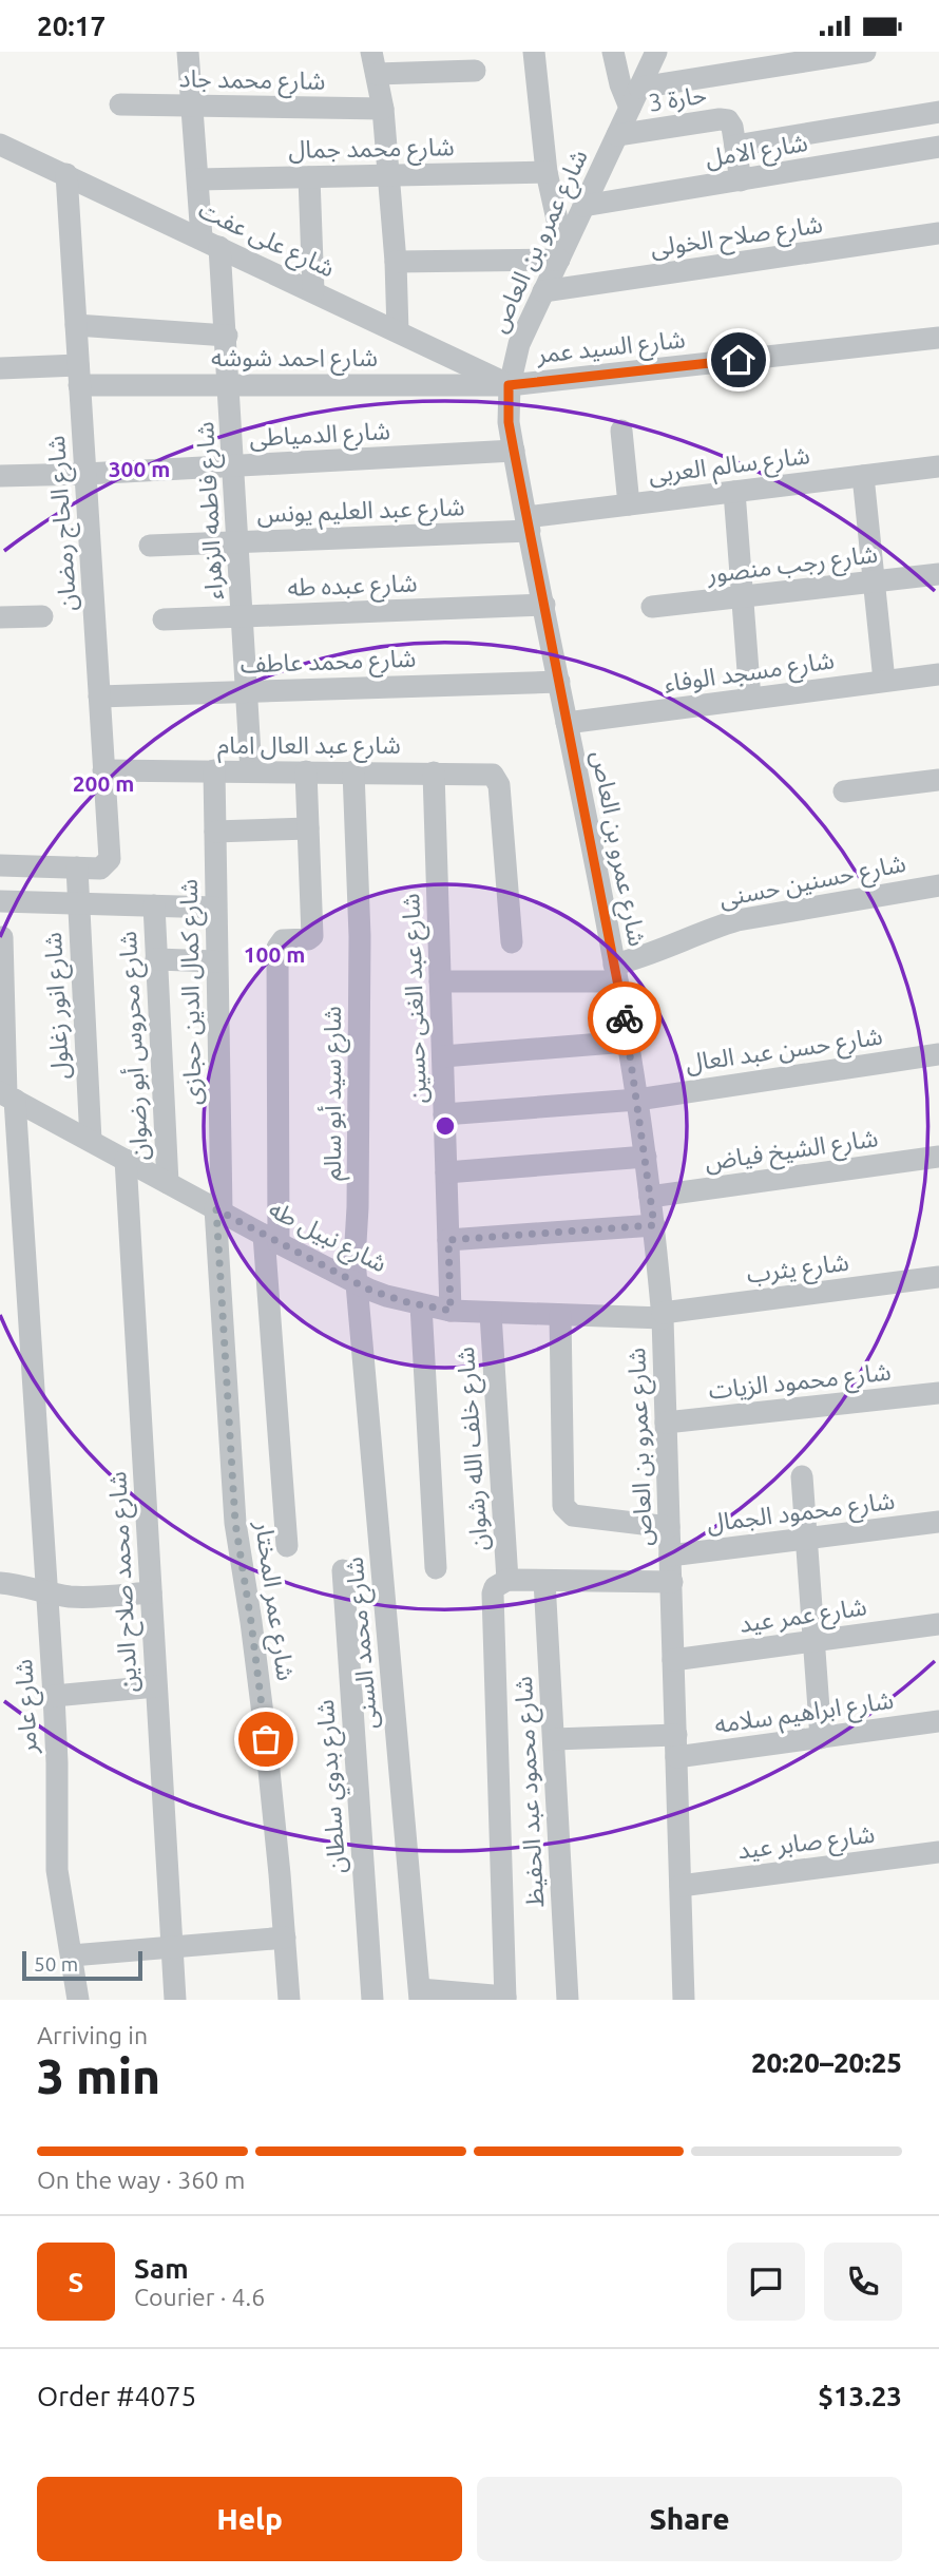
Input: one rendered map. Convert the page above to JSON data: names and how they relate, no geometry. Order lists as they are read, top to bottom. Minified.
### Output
{"streets":{"street":["شارع محمد جاد","حارة 3","شارع محمد جمال","شارع الامل","شارع صلاح الخولى","شارع على عفت","شارع عمرو بن العاص","شارع السيد عمر","شارع احمد شوشه","شارع الدمياطى","شارع سالم العربى","شارع عبد العليم يونس","شارع فاطمه الزهراء","شارع الحاج رمضان","شارع رجب منصور","شارع عبده طه","شارع محمد عاطف","شارع مسجد الوفاء","شارع عبد العال امام","شارع حسنين حسنى","شارع كمال الدين حجازى","شارع عبد الغنى حسين","شارع انور زغلول","شارع محروس أبو رضوان","شارع حسن عبد العال","شارع سيد أبو سالم","شارع الشيخ فياض","شارع نبيل طه","شارع يثرب","شارع محمود الزيات","شارع خلف الله رشوان","شارع محمود الجمال","شارع محمد صلاح الدين","شارع عمر المختار","شارع عمر عيد","شارع محمد السنى","شارع عامر","شارع ابراهيم سلامه","شارع بدوي سلطان","شارع محمود عبد الحفيظ","شارع صابر عيد"]},"crossings":[["شارع محمد جاد","شارع فاطمه الزهراء"],["حارة 3","شارع الامل"],["حارة 3","شارع عمرو بن العاص"],["شارع محمد جمال","شارع فاطمه الزهراء"],["شارع الامل","شارع عمرو بن العاص"],["شارع صلاح الخولى","شارع عمرو بن العاص"],["شارع على عفت","شارع عمرو بن العاص"],["شارع على عفت","شارع السيد عمر"],["شارع على عفت","شارع احمد شوشه"],["شارع على عفت","شارع فاطمه الزهراء"],["شارع على عفت","شارع الحاج رمضان"],["شارع عمرو بن العاص","شارع السيد عمر"],["شارع عمرو بن العاص","شارع احمد شوشه"],["شارع عمرو بن العاص","شارع الدمياطى"],["شارع عمرو بن العاص","شارع سالم العربى"],["شارع عمرو بن العاص","شارع عبد العليم يونس"],["شارع عمرو بن العاص","شارع عبده طه"],["شارع عمرو بن العاص","شارع محمد عاطف"],["شارع عمرو بن العاص","شارع مسجد الوفاء"],["شارع عمرو بن العاص","شارع حسنين حسنى"],["شارع عمرو بن العاص","شارع حسن عبد العال"],["شارع عمرو بن العاص","شارع الشيخ فياض"],["شارع عمرو بن العاص","شارع نبيل طه"],["شارع عمرو بن العاص","شارع يثرب"],["شارع عمرو بن العاص","شارع محمود الزيات"],["شارع عمرو بن العاص","شارع محمود الجمال"],["شارع عمرو بن العاص","شارع عمر عيد"],["شارع عمرو بن العاص","شارع ابراهيم سلامه"],["شارع عمرو بن العاص","شارع صابر عيد"],["شارع السيد عمر","شارع احمد شوشه"],["شارع احمد شوشه","شارع فاطمه الزهراء"],["شارع احمد شوشه","شارع الحاج رمضان"],["شارع الدمياطى","شارع فاطمه الزهراء"],["شارع الدمياطى","شارع الحاج رمضان"],["شارع سالم العربى","شارع عبد العليم يونس"],["شارع عبد العليم يونس","شارع فاطمه الزهراء"],["شارع فاطمه الزهراء","شارع عبده طه"],["شارع فاطمه الزهراء","شارع محمد عاطف"],["شارع فاطمه الزهراء","شارع عبد العال امام"],["شارع الحاج رمضان","شارع محمد عاطف"],["شارع الحاج رمضان","شارع عبد العال امام"],["شارع الحاج رمضان","شارع انور زغلول"],["شارع عبد العال امام","شارع كمال الدين حجازى"],["شارع عبد العال امام","شارع عبد الغنى حسين"],["شارع عبد العال امام","شارع سيد أبو سالم"],["شارع حسنين حسنى","شارع عبد الغنى حسين"],["شارع كمال الدين حجازى","شارع نبيل طه"],["شارع كمال الدين حجازى","شارع عمر المختار"],["شارع عبد الغنى حسين","شارع حسن عبد العال"],["شارع عبد الغنى حسين","شارع نبيل طه"],["شارع انور زغلول","شارع نبيل طه"],["شارع محروس أبو رضوان","شارع نبيل طه"],["شارع سيد أبو سالم","شارع نبيل طه"],["شارع سيد أبو سالم","شارع محمد السنى"],["شارع نبيل طه","شارع يثرب"],["شارع نبيل طه","شارع خلف الله رشوان"],["شارع نبيل طه","شارع محمد صلاح الدين"],["شارع نبيل طه","شارع عمر المختار"],["شارع نبيل طه","شارع محمد السنى"],["شارع نبيل طه","شارع عامر"]],"scale_bar":"50 m","page":{"status":"20:17","scale":"50 m","heading":["3 min","Arriving in","20:20–20:25"],"panel":["Sam","Courier · 4.6","Order #4075","$13.23"],"bar":"On the way · 360 m","round":"S","buttons":["Help","Share"]},"rings":["300 m","200 m","100 m"]}
